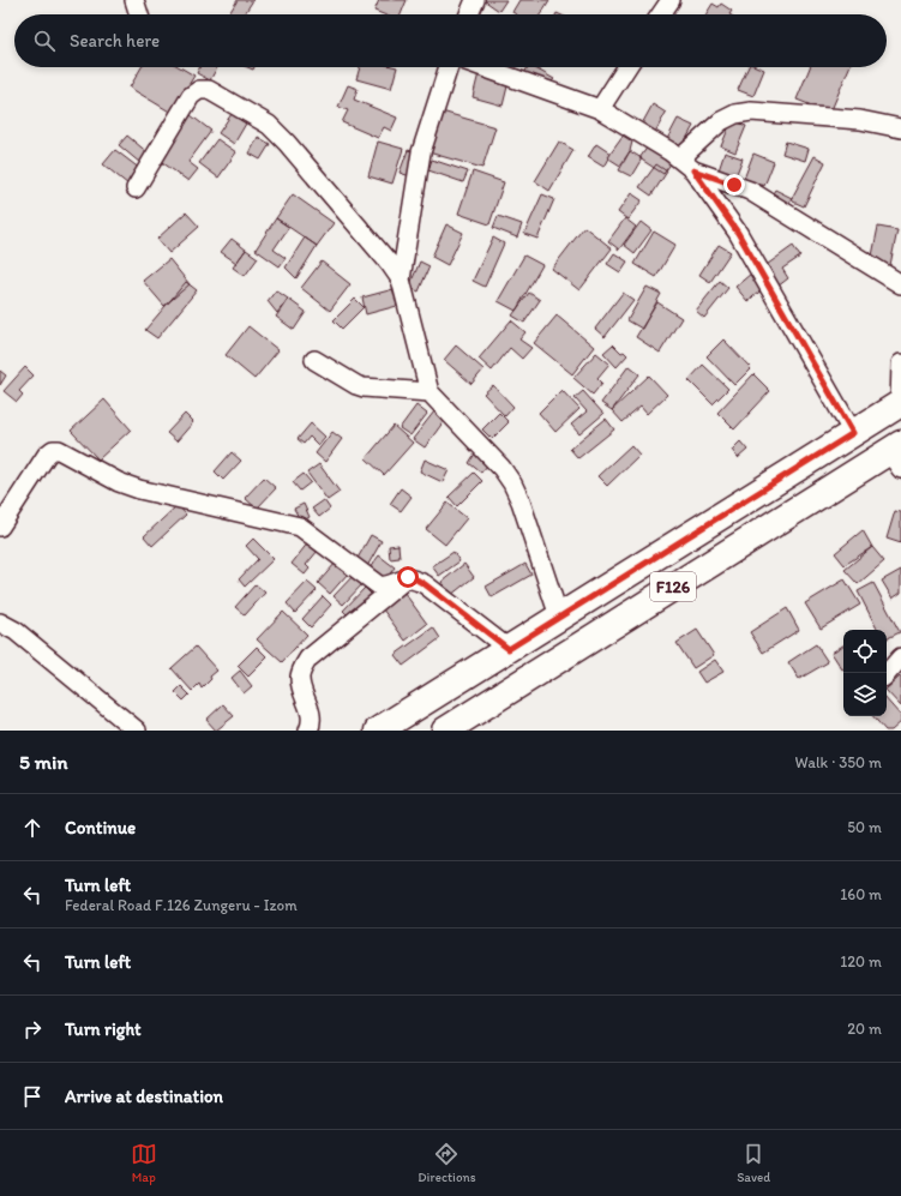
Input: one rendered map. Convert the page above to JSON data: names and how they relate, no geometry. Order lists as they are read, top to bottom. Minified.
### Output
{"streets":{"main road":["F126"]},"page":{"search":"Search here","heading":["5 min","Walk · 350 m"],"list":[["Continue","50 m"],["Turn left","Federal Road F.126 Zungeru - Izom","160 m"],["Turn left","120 m"],["Turn right","20 m"],"Arrive at destination"],"nav":["Map","Directions","Saved"]}}
